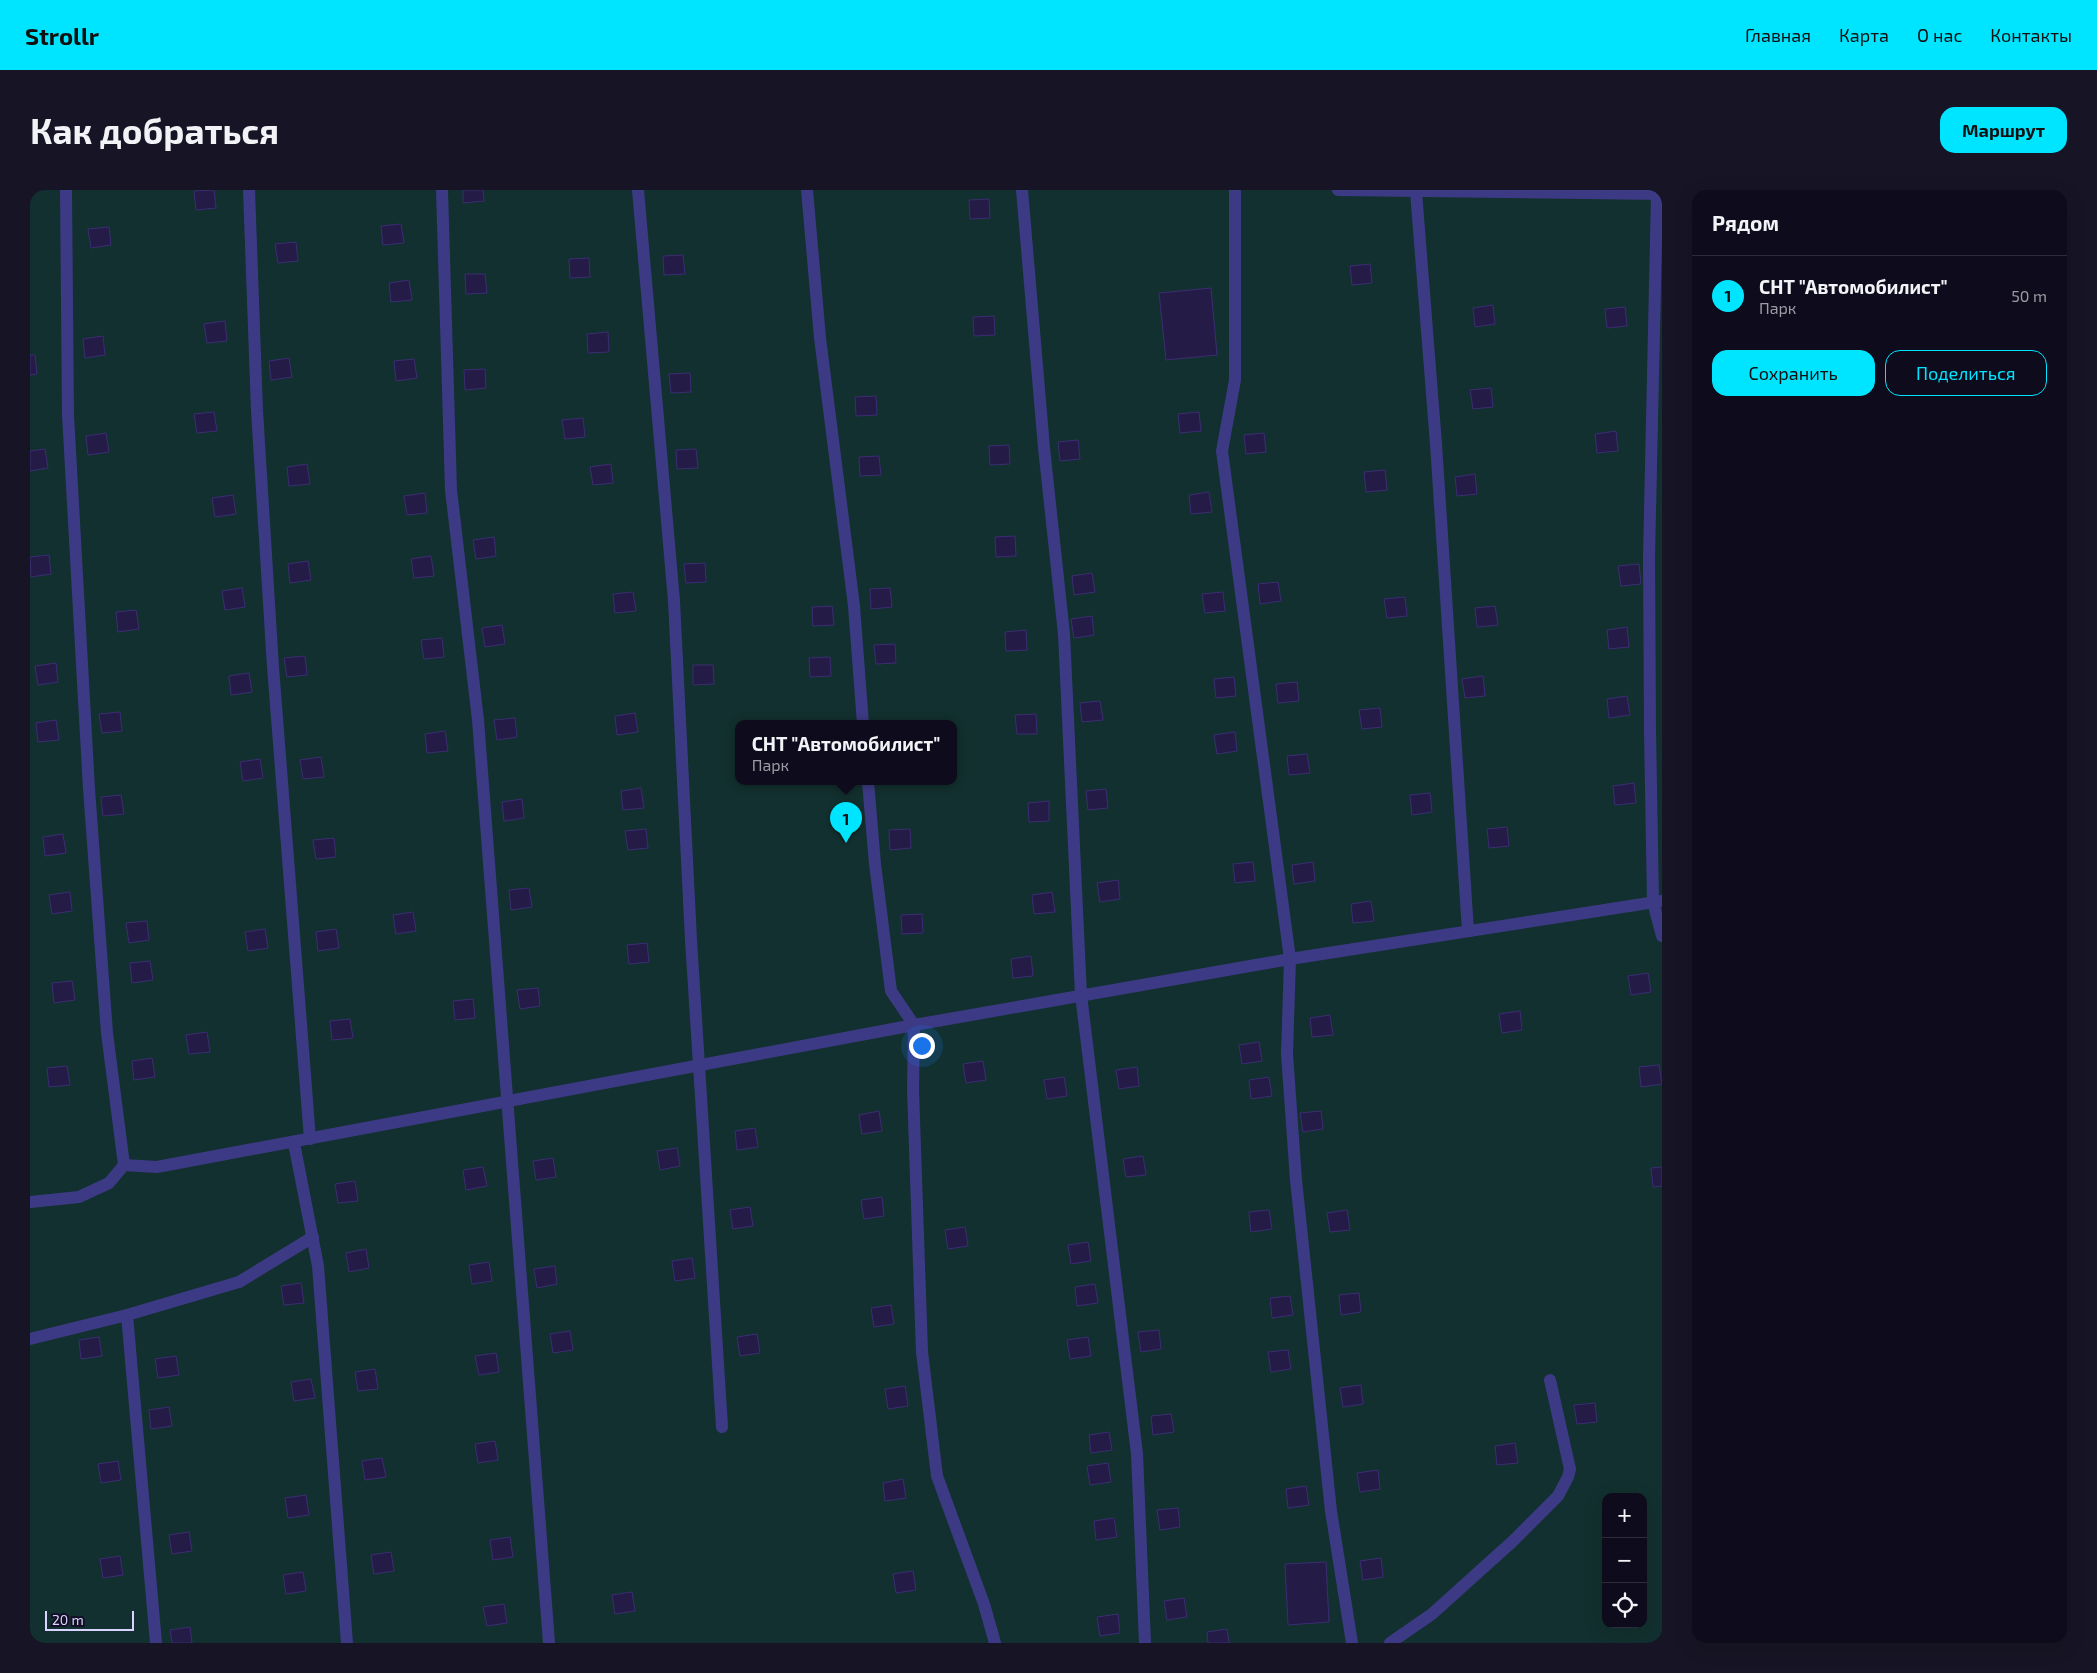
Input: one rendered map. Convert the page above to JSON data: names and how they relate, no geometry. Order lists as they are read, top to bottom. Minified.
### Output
{"scale_bar":"20 m","page":{"header":"Strollr","nav":["Главная","Карта","О нас","Контакты"],"buttons":["Маршрут",["Сохранить","Поделиться"]],"title":"Как добраться","heading":"Рядом","list":[{"mark":"1","name":"СНТ \"Автомобилист\"","note":"Парк","value":"50 m"}],"popup":["СНТ \"Автомобилист\"","Парк"],"pins":"1","map_buttons":["+","−"],"scale":"20 m"}}
